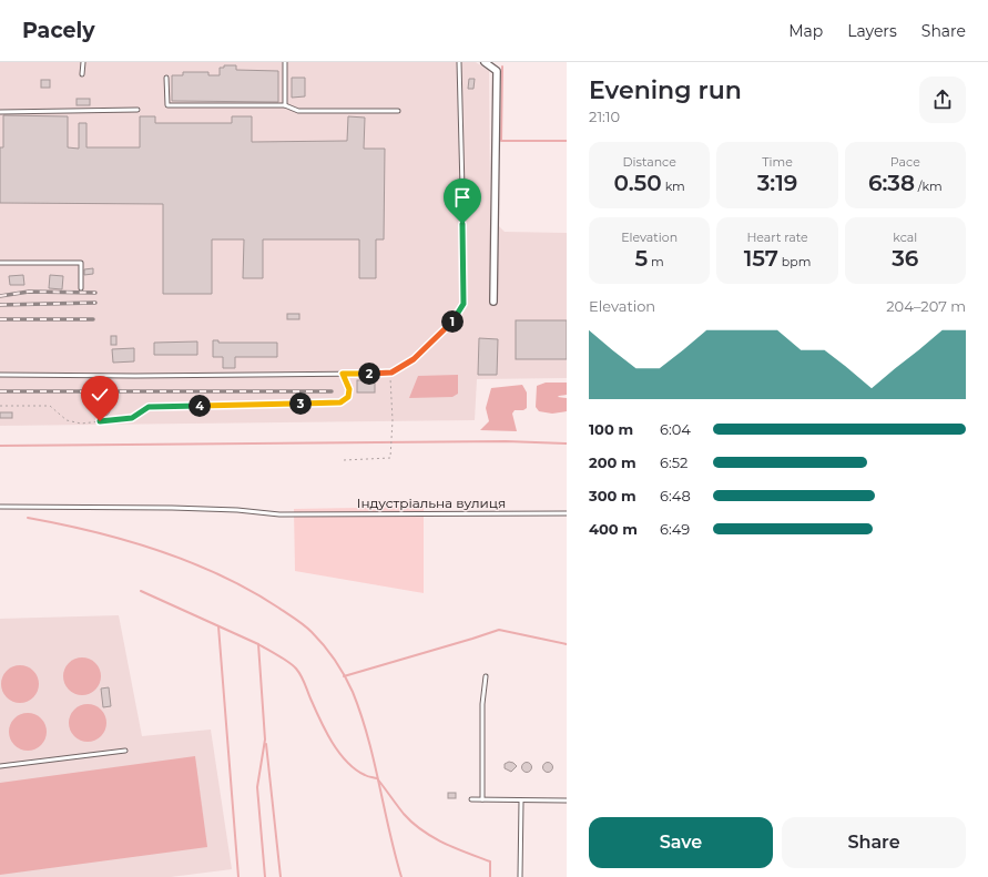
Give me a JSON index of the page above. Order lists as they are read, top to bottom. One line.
{"streets":{"lane":["Індустріальна вулиця"]},"page":{"header":"Pacely","nav":["Map","Layers","Share"],"heading":["Evening run","21:10"],"stats":[["Distance","0.50 km"],["Time","3:19"],["Pace","6:38 /km"],["Elevation","5 m"],["Heart rate","157 bpm"],["kcal","36"]],"chart":["Elevation","204–207 m"],"pins":["1","2","3","4"],"list":[{"name":"100 m","note":"6:04"},{"name":"200 m","note":"6:52"},{"name":"300 m","note":"6:48"},{"name":"400 m","note":"6:49"}],"buttons":["Save","Share"]}}
